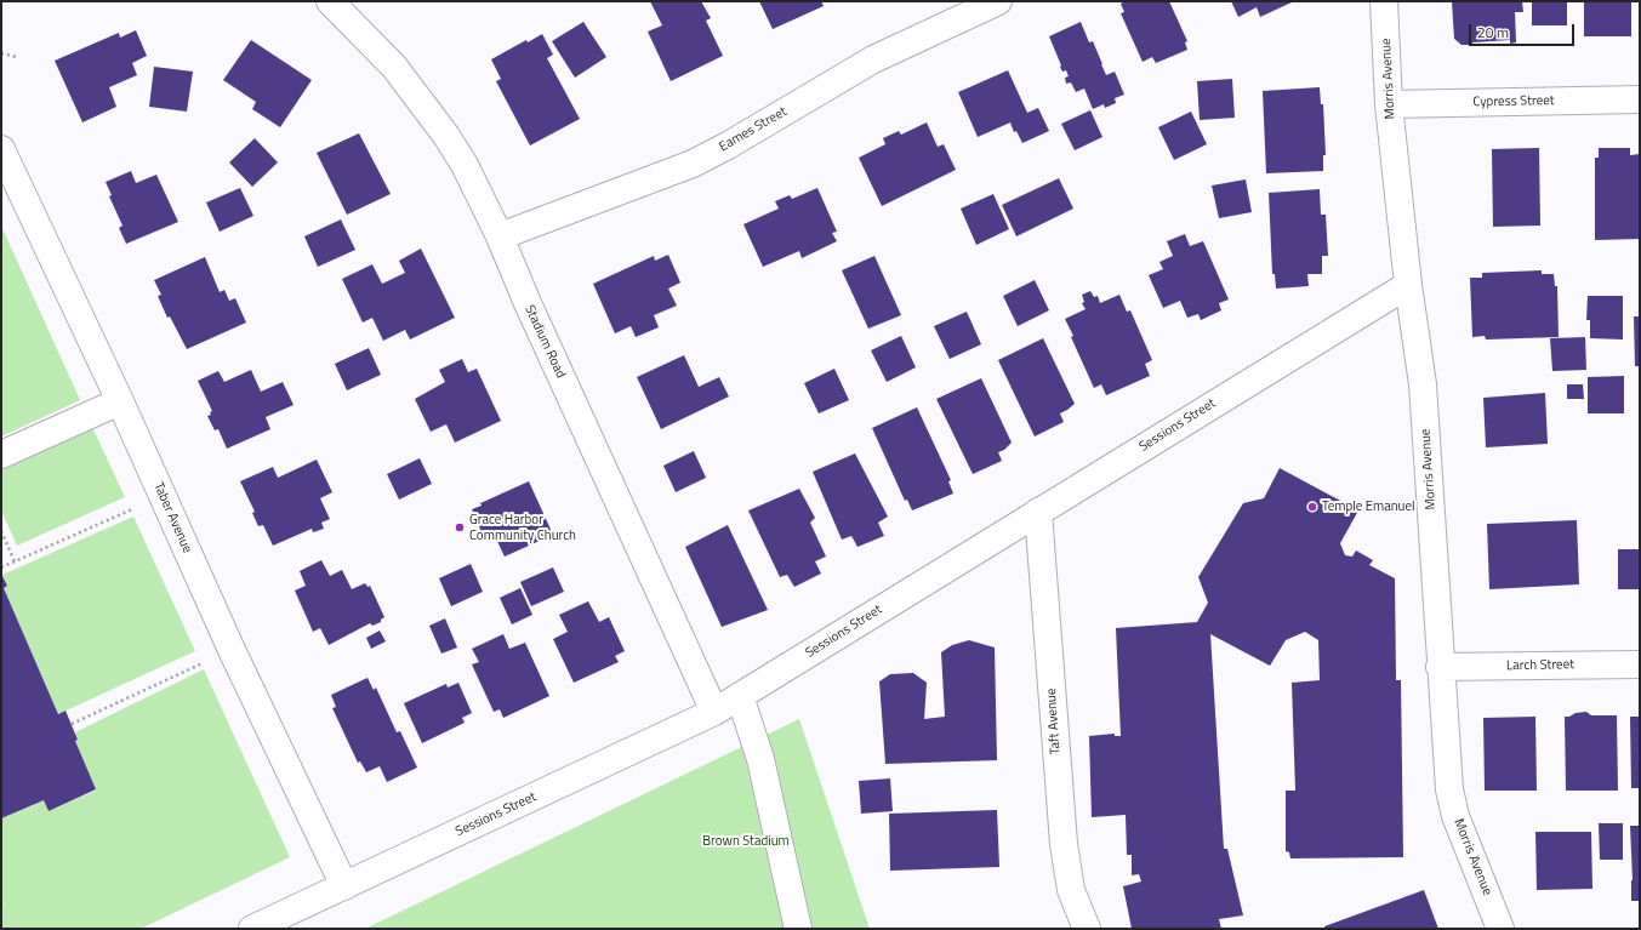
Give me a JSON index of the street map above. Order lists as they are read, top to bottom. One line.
{"streets":{"street":["Morris Avenue","Cypress Street","Eames Street","Stadium Road","Sessions Street","Taber Avenue","Larch Street","Taft Avenue"]},"crossings":[["Morris Avenue","Cypress Street"],["Morris Avenue","Sessions Street"],["Morris Avenue","Larch Street"],["Eames Street","Stadium Road"],["Stadium Road","Sessions Street"],["Sessions Street","Taber Avenue"],["Sessions Street","Taft Avenue"]],"parks":["Brown Stadium"],"places":["Temple Emanuel","Grace Harbor Community Church"],"scale_bar":"20 m"}
